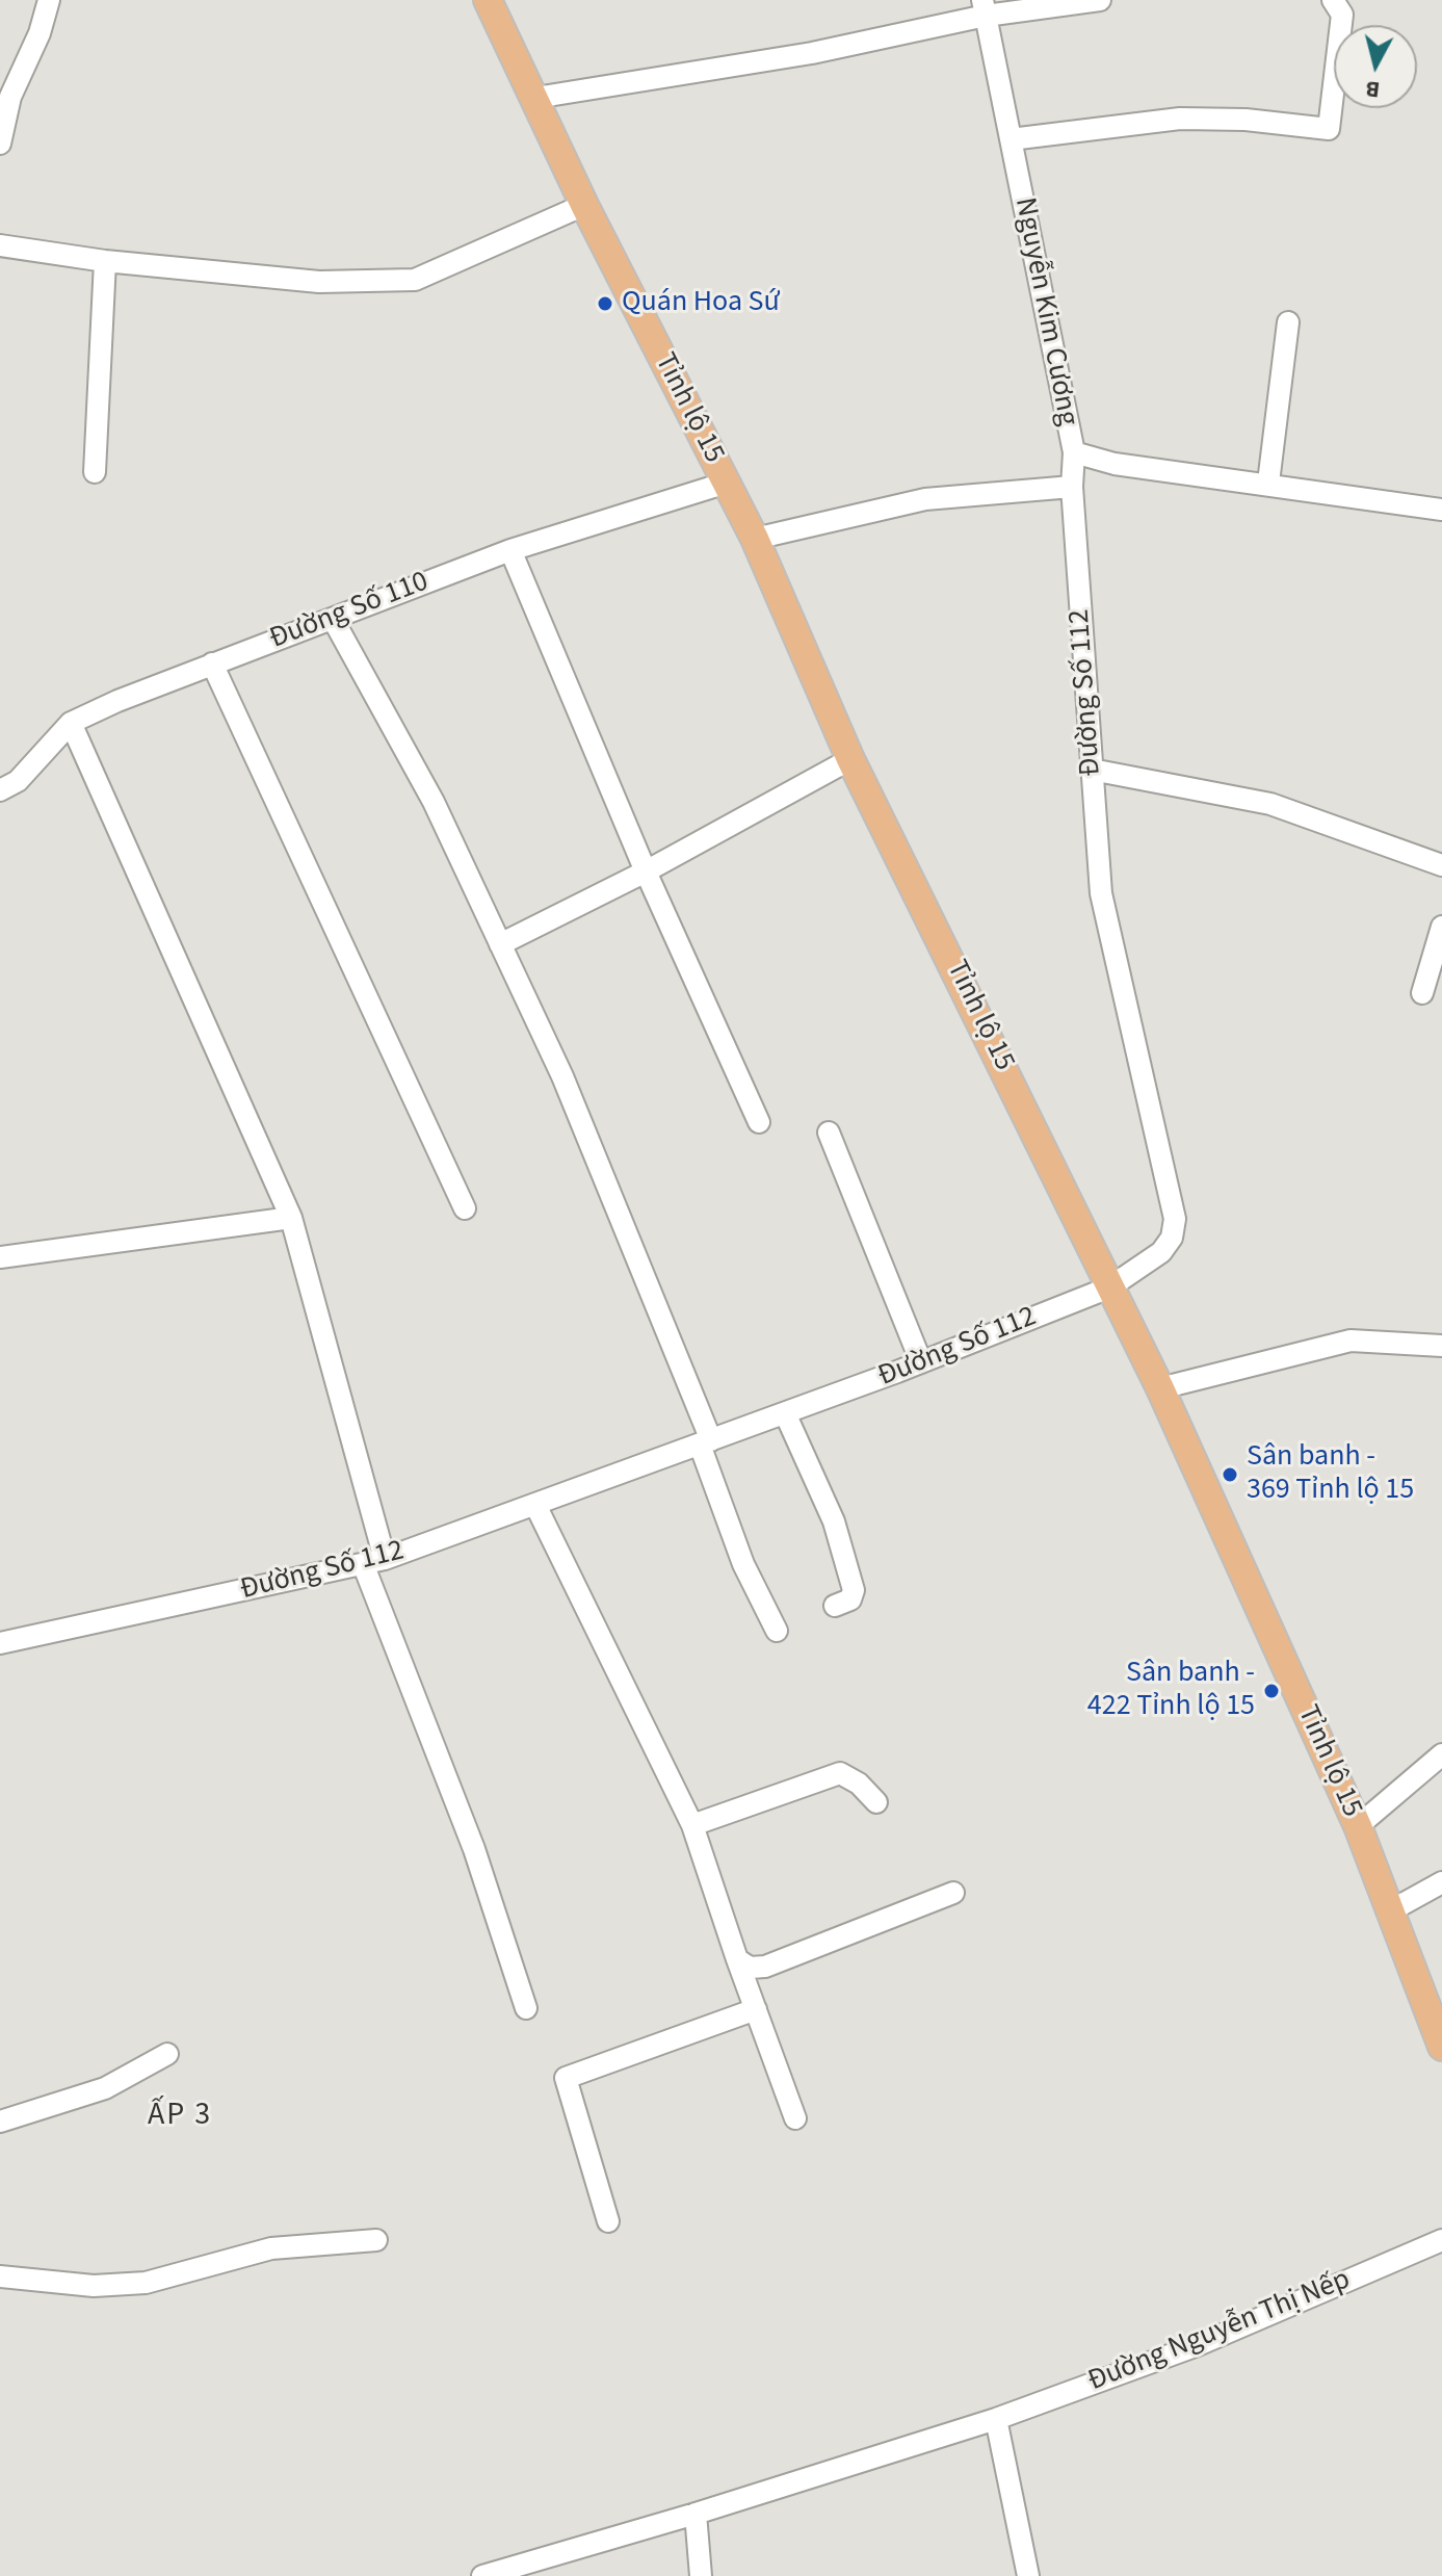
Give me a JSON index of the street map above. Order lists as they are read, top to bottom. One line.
{"streets":{"main road":["Tỉnh lộ 15"],"street":["Nguyễn Kim Cương","Đường Số 110","Đường Số 112","Đường Nguyễn Thị Nếp"]},"crossings":[["Nguyễn Kim Cương","Đường Số 112"],["Tỉnh lộ 15","Đường Số 110"],["Tỉnh lộ 15","Đường Số 112"]],"districts":["ẤP 3"],"places":["Quán Hoa Sứ","Sân banh - 369 Tỉnh lộ 15","Sân banh - 422 Tỉnh lộ 15"],"north":"bottom"}
